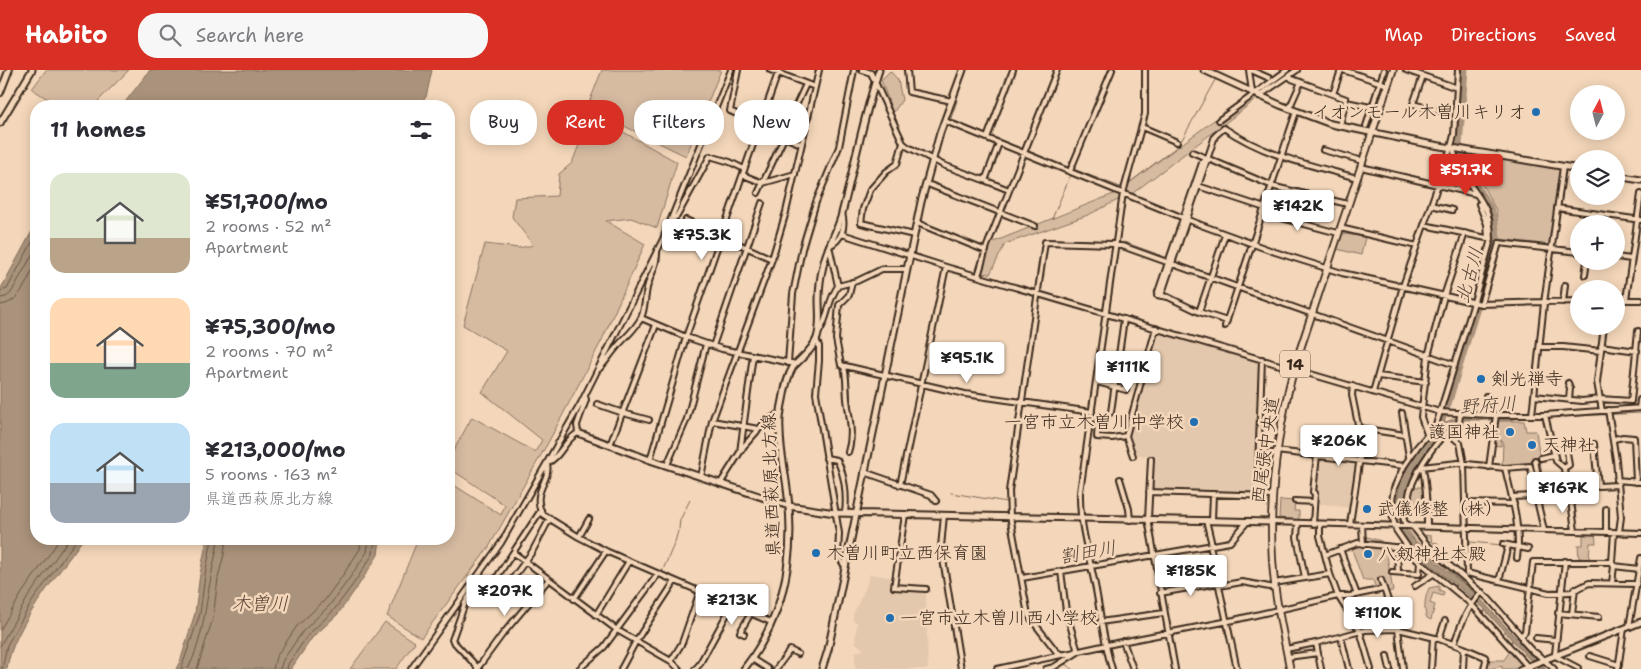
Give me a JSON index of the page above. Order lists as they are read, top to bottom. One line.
{"streets":{"main road":["14","西尾張中央道"],"street":["県道西萩原北方線"]},"water":["北古川","野府川","割田川","木曽川"],"places":["イオンモール木曽川キリオ","剣光禅寺","一宮市立木曽川中学校","護国神社","天神社","武儀修整（株）","木曽川町立西保育園","八剱神社本殿","一宮市立木曽川西小学校"],"north":"top","page":{"header":"Habito","search":"Search here","nav":["Map","Directions","Saved"],"map_buttons":["+","−"],"chip":["Buy","Rent","Filters","New"],"heading":"11 homes","price":["¥51.7K","¥142K","¥75.3K","¥95.1K","¥111K","¥206K","¥167K","¥185K","¥207K","¥213K","¥110K"],"list":[{"name":"¥51,700/mo","note":"2 rooms · 52 m² · Apartment"},{"name":"¥75,300/mo","note":"2 rooms · 70 m² · Apartment"},{"name":"¥213,000/mo","note":"5 rooms · 163 m² · 県道西萩原北方線"}]}}
